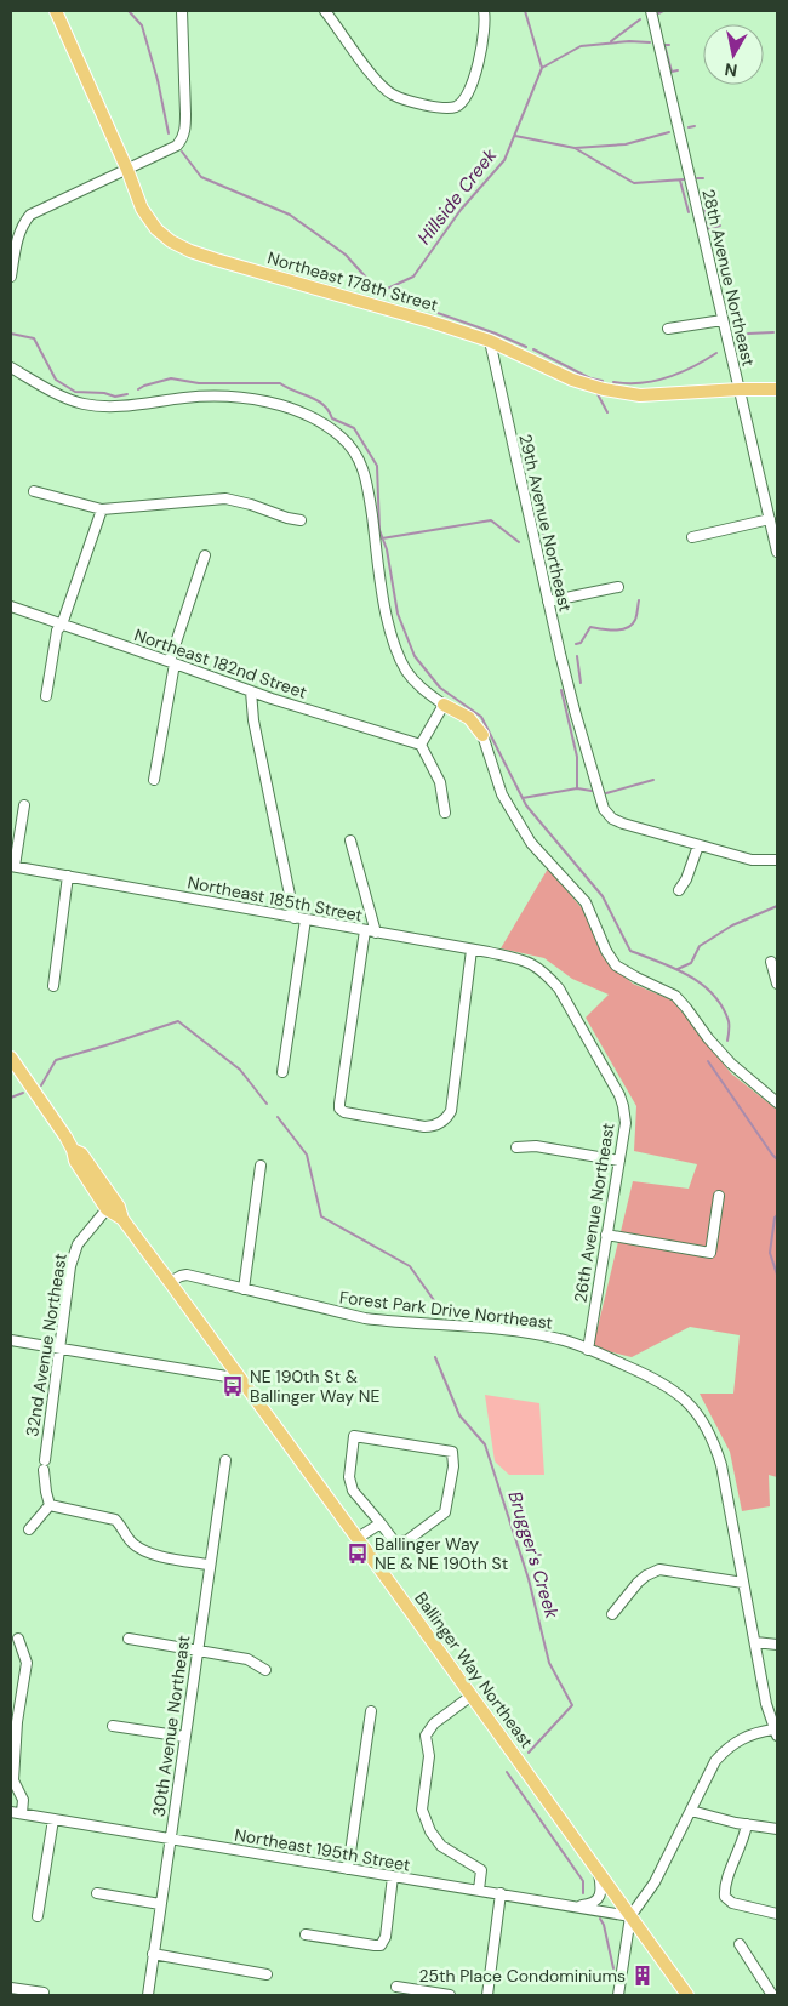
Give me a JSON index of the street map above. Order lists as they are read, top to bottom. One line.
{"streets":{"main road":["Northeast 178th Street","Ballinger Way Northeast"],"street":["28th Avenue Northeast","29th Avenue Northeast","Northeast 182nd Street","Northeast 185th Street","26th Avenue Northeast","Forest Park Drive Northeast","32nd Avenue Northeast","30th Avenue Northeast","Northeast 195th Street"]},"crossings":[["28th Avenue Northeast","Northeast 178th Street"],["Northeast 178th Street","29th Avenue Northeast"],["Northeast 185th Street","26th Avenue Northeast"],["26th Avenue Northeast","Forest Park Drive Northeast"],["Forest Park Drive Northeast","Ballinger Way Northeast"],["Ballinger Way Northeast","Northeast 195th Street"],["30th Avenue Northeast","Northeast 195th Street"]],"water":["Hillside Creek","Brugger's Creek"],"places":{"bus stop":["NE 190th St & Ballinger Way NE","Ballinger Way NE & NE 190th St"],"building":["25th Place Condominiums"]},"north":"bottom"}
